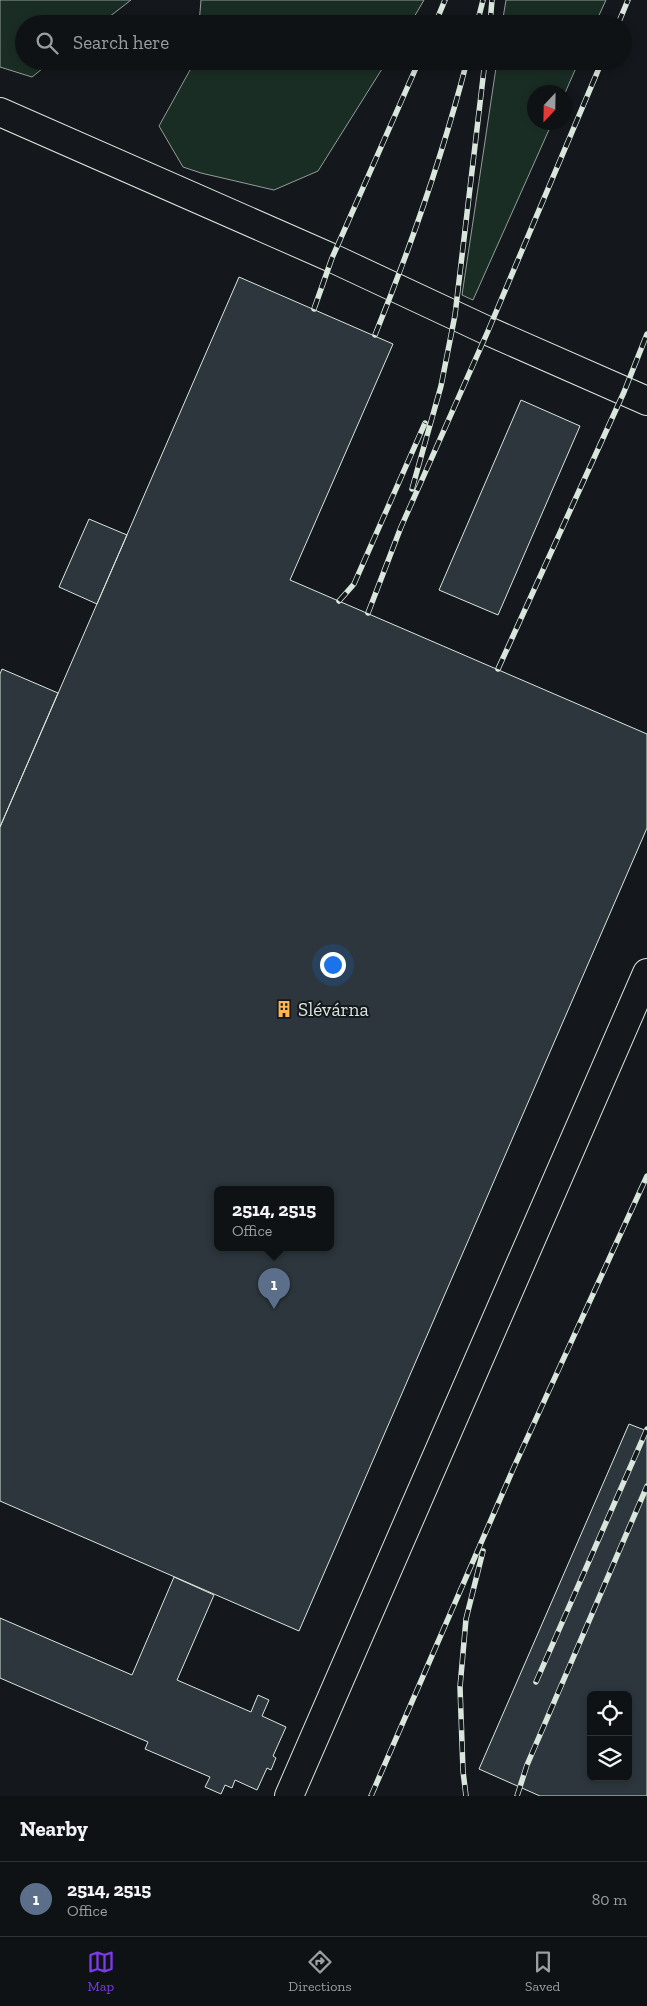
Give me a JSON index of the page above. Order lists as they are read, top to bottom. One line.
{"places":{"building":["Slévárna"]},"north":"bottom","page":{"search":"Search here","popup":["2514, 2515","Office"],"pins":"1","heading":"Nearby","list":[{"mark":"1","name":"2514, 2515","note":"Office","value":"80 m"}],"nav":["Map","Directions","Saved"]}}
